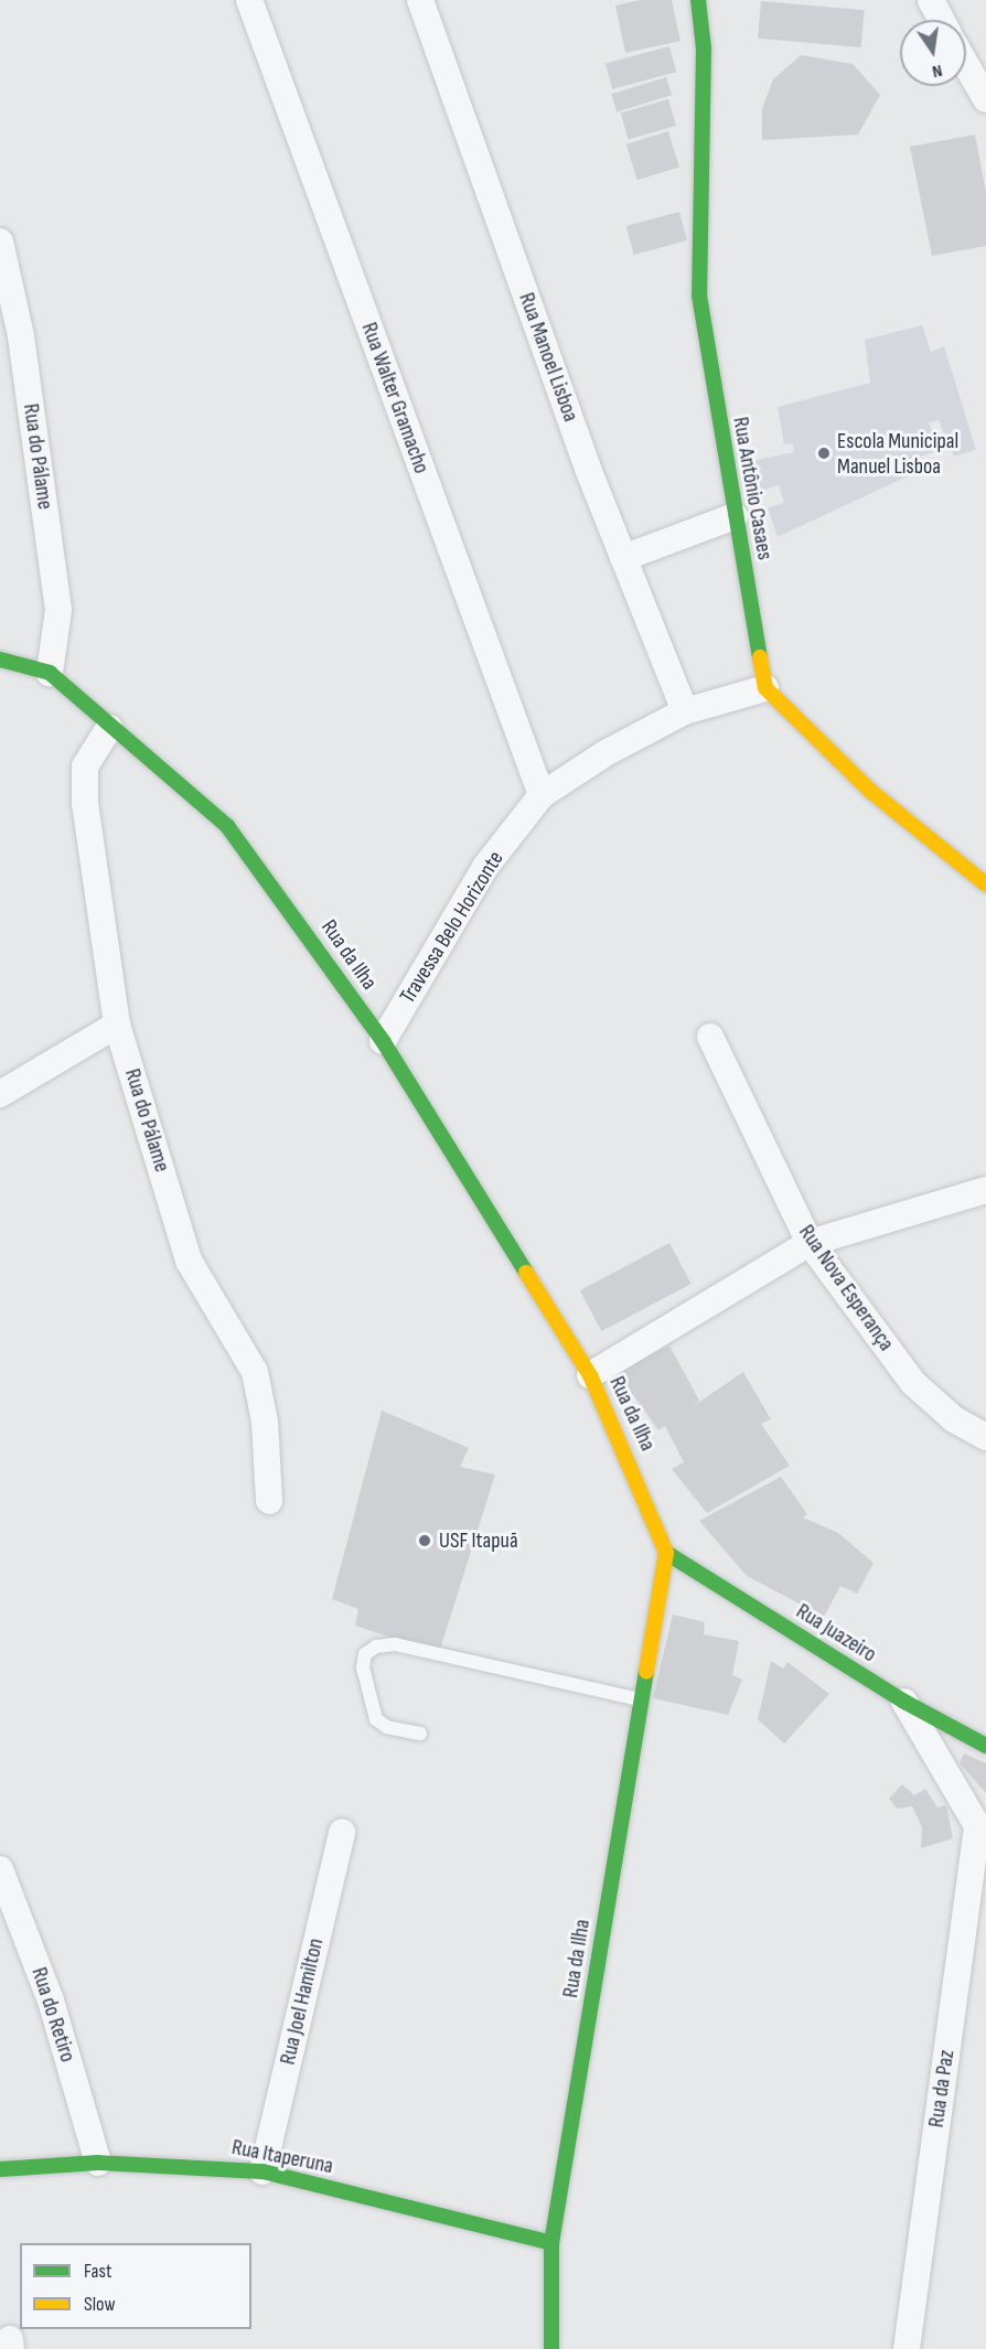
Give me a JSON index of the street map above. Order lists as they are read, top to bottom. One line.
{"streets":{"main road":["Rua Antônio Casaes","Rua da Ilha","Rua Juazeiro","Rua Itaperuna"],"street":["Rua Manoel Lisboa","Rua Walter Gramacho","Rua do Pálame","Travessa Belo Horizonte","Rua Nova Esperança","Rua Joel Hamilton","Rua do Retiro","Rua da Paz"]},"crossings":[["Rua Manoel Lisboa","Travessa Belo Horizonte"],["Rua Walter Gramacho","Travessa Belo Horizonte"],["Rua do Pálame","Rua da Ilha"],["Rua Antônio Casaes","Travessa Belo Horizonte"],["Travessa Belo Horizonte","Rua da Ilha"],["Rua da Ilha","Rua Juazeiro"],["Rua da Ilha","Rua Itaperuna"],["Rua Joel Hamilton","Rua Itaperuna"],["Rua do Retiro","Rua Itaperuna"]],"places":["Escola Municipal Manuel Lisboa","USF Itapuã"],"legend":["Fast","Slow"],"north":"bottom"}
